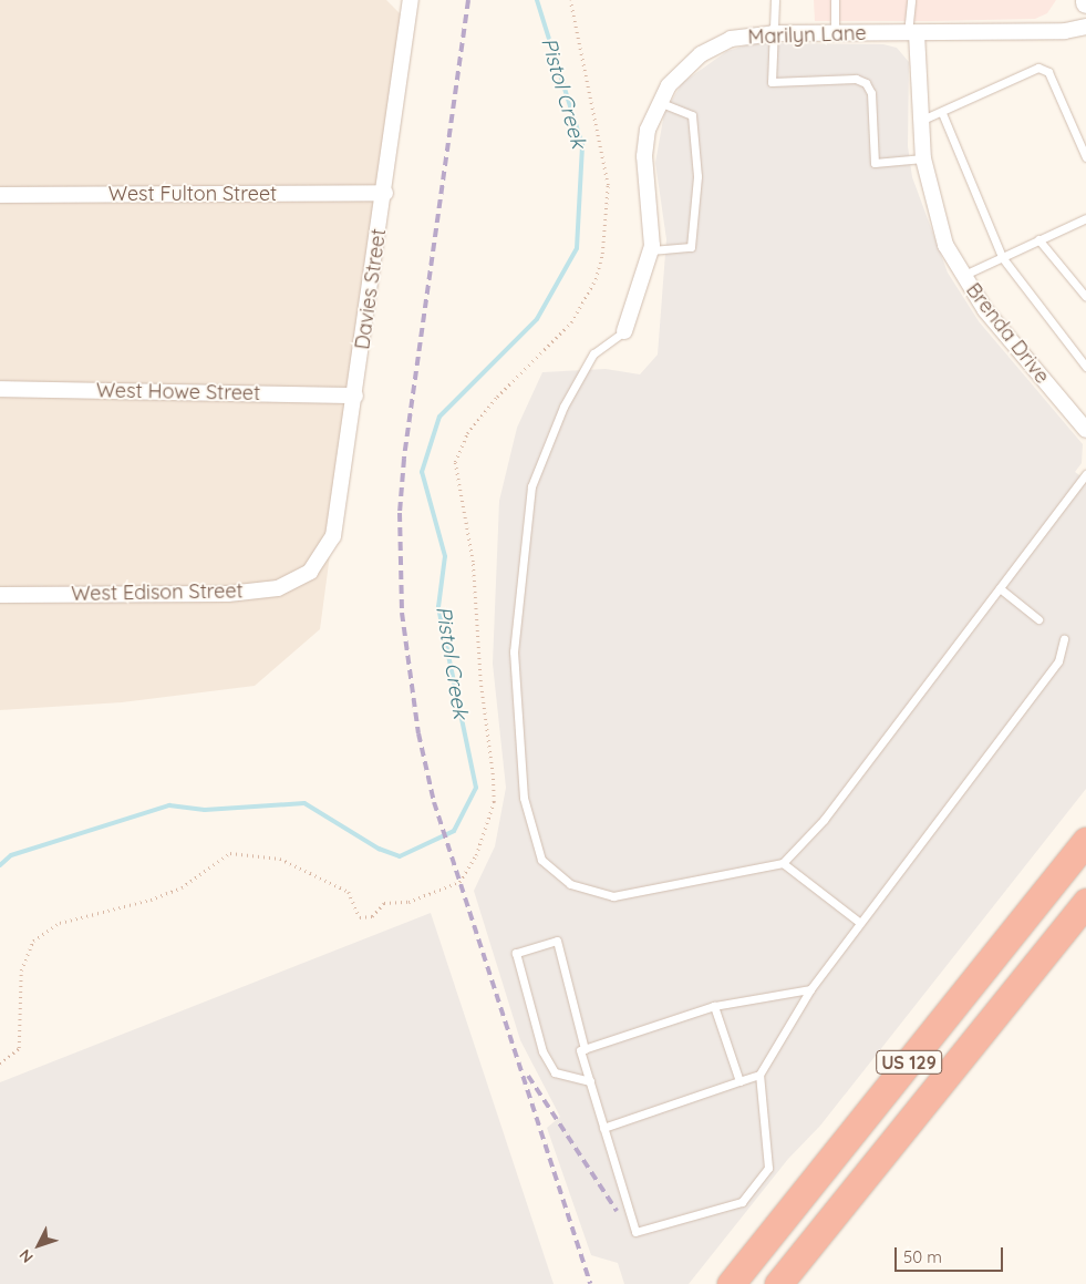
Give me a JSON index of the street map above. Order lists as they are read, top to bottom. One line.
{"streets":{"highway":["US 129"],"street":["Marilyn Lane","West Fulton Street","Davies Street","Brenda Drive","West Howe Street","West Edison Street"]},"crossings":[["Marilyn Lane","Brenda Drive"],["West Fulton Street","Davies Street"],["Davies Street","West Howe Street"],["Davies Street","West Edison Street"]],"water":["Pistol Creek"],"scale_bar":"50 m","north":"bottom left"}
